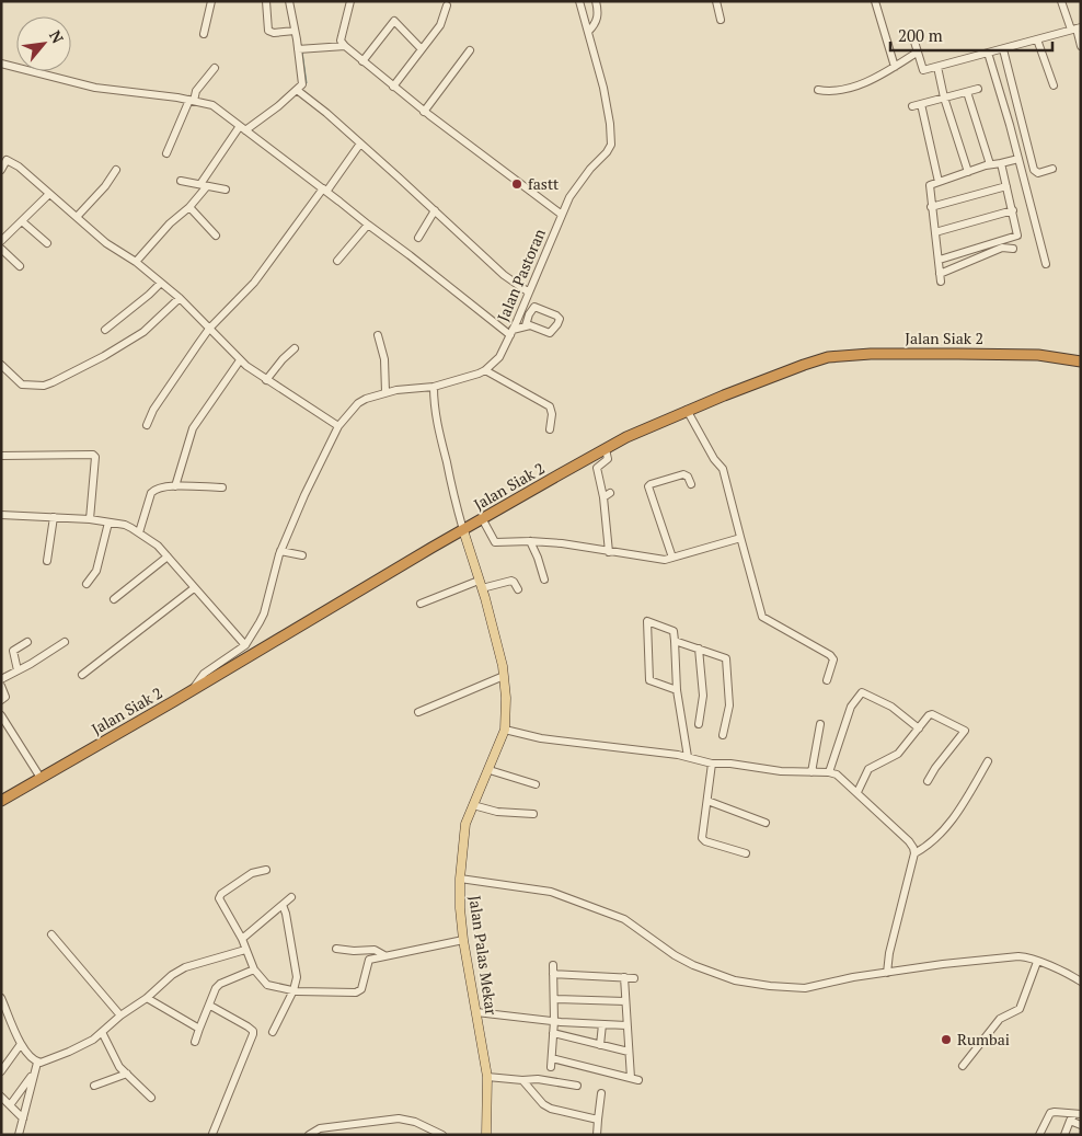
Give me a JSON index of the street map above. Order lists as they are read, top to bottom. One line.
{"streets":{"highway":["Jalan Siak 2"],"main road":["Jalan Palas Mekar"],"street":["Jalan Pastoran"]},"crossings":[["Jalan Siak 2","Jalan Palas Mekar"]],"places":["fastt","Rumbai"],"scale_bar":"200 m","north":"top right"}
